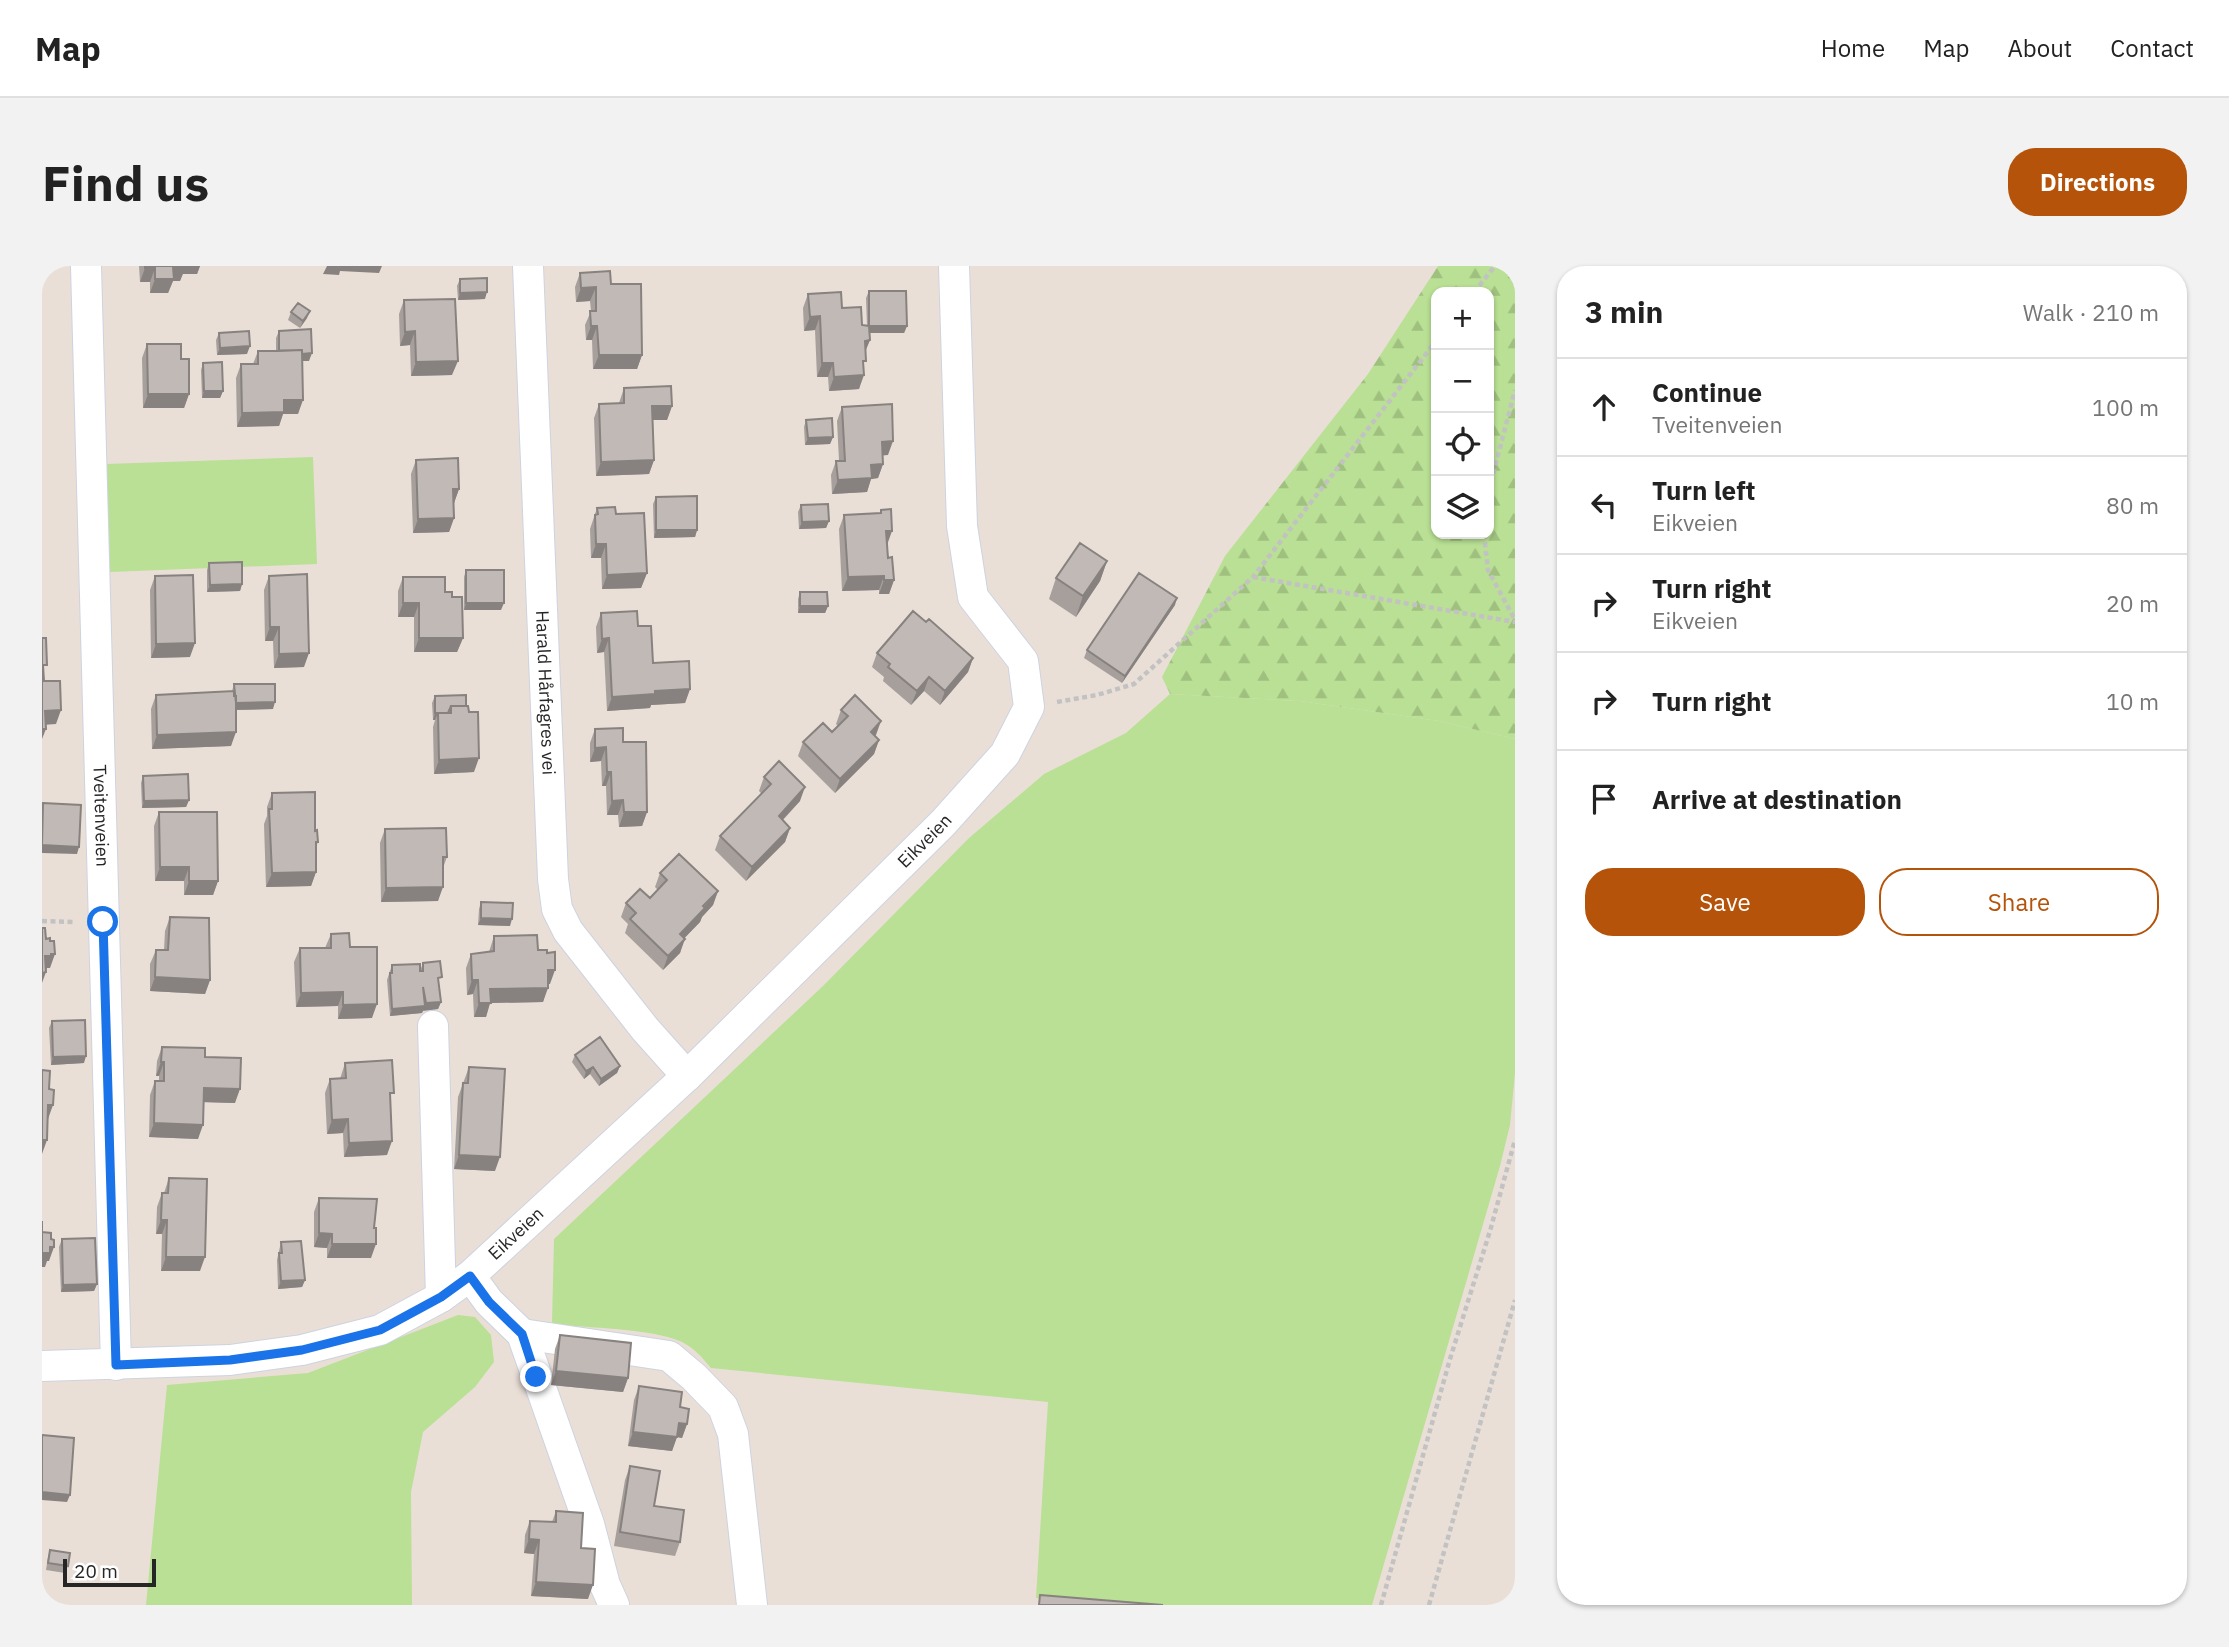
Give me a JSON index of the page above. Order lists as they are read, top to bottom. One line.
{"streets":{"street":["Harald Hårfagres vei","Tveitenveien","Eikveien"]},"crossings":[["Harald Hårfagres vei","Eikveien"],["Tveitenveien","Eikveien"]],"scale_bar":"20 m","page":{"header":"Map","nav":["Home","Map","About","Contact"],"buttons":["Directions",["Save","Share"]],"title":"Find us","heading":["3 min","Walk · 210 m"],"map_buttons":["+","−"],"list":[["Continue","Tveitenveien","100 m"],["Turn left","Eikveien","80 m"],["Turn right","Eikveien","20 m"],["Turn right","10 m"],"Arrive at destination"],"scale":"20 m"}}
